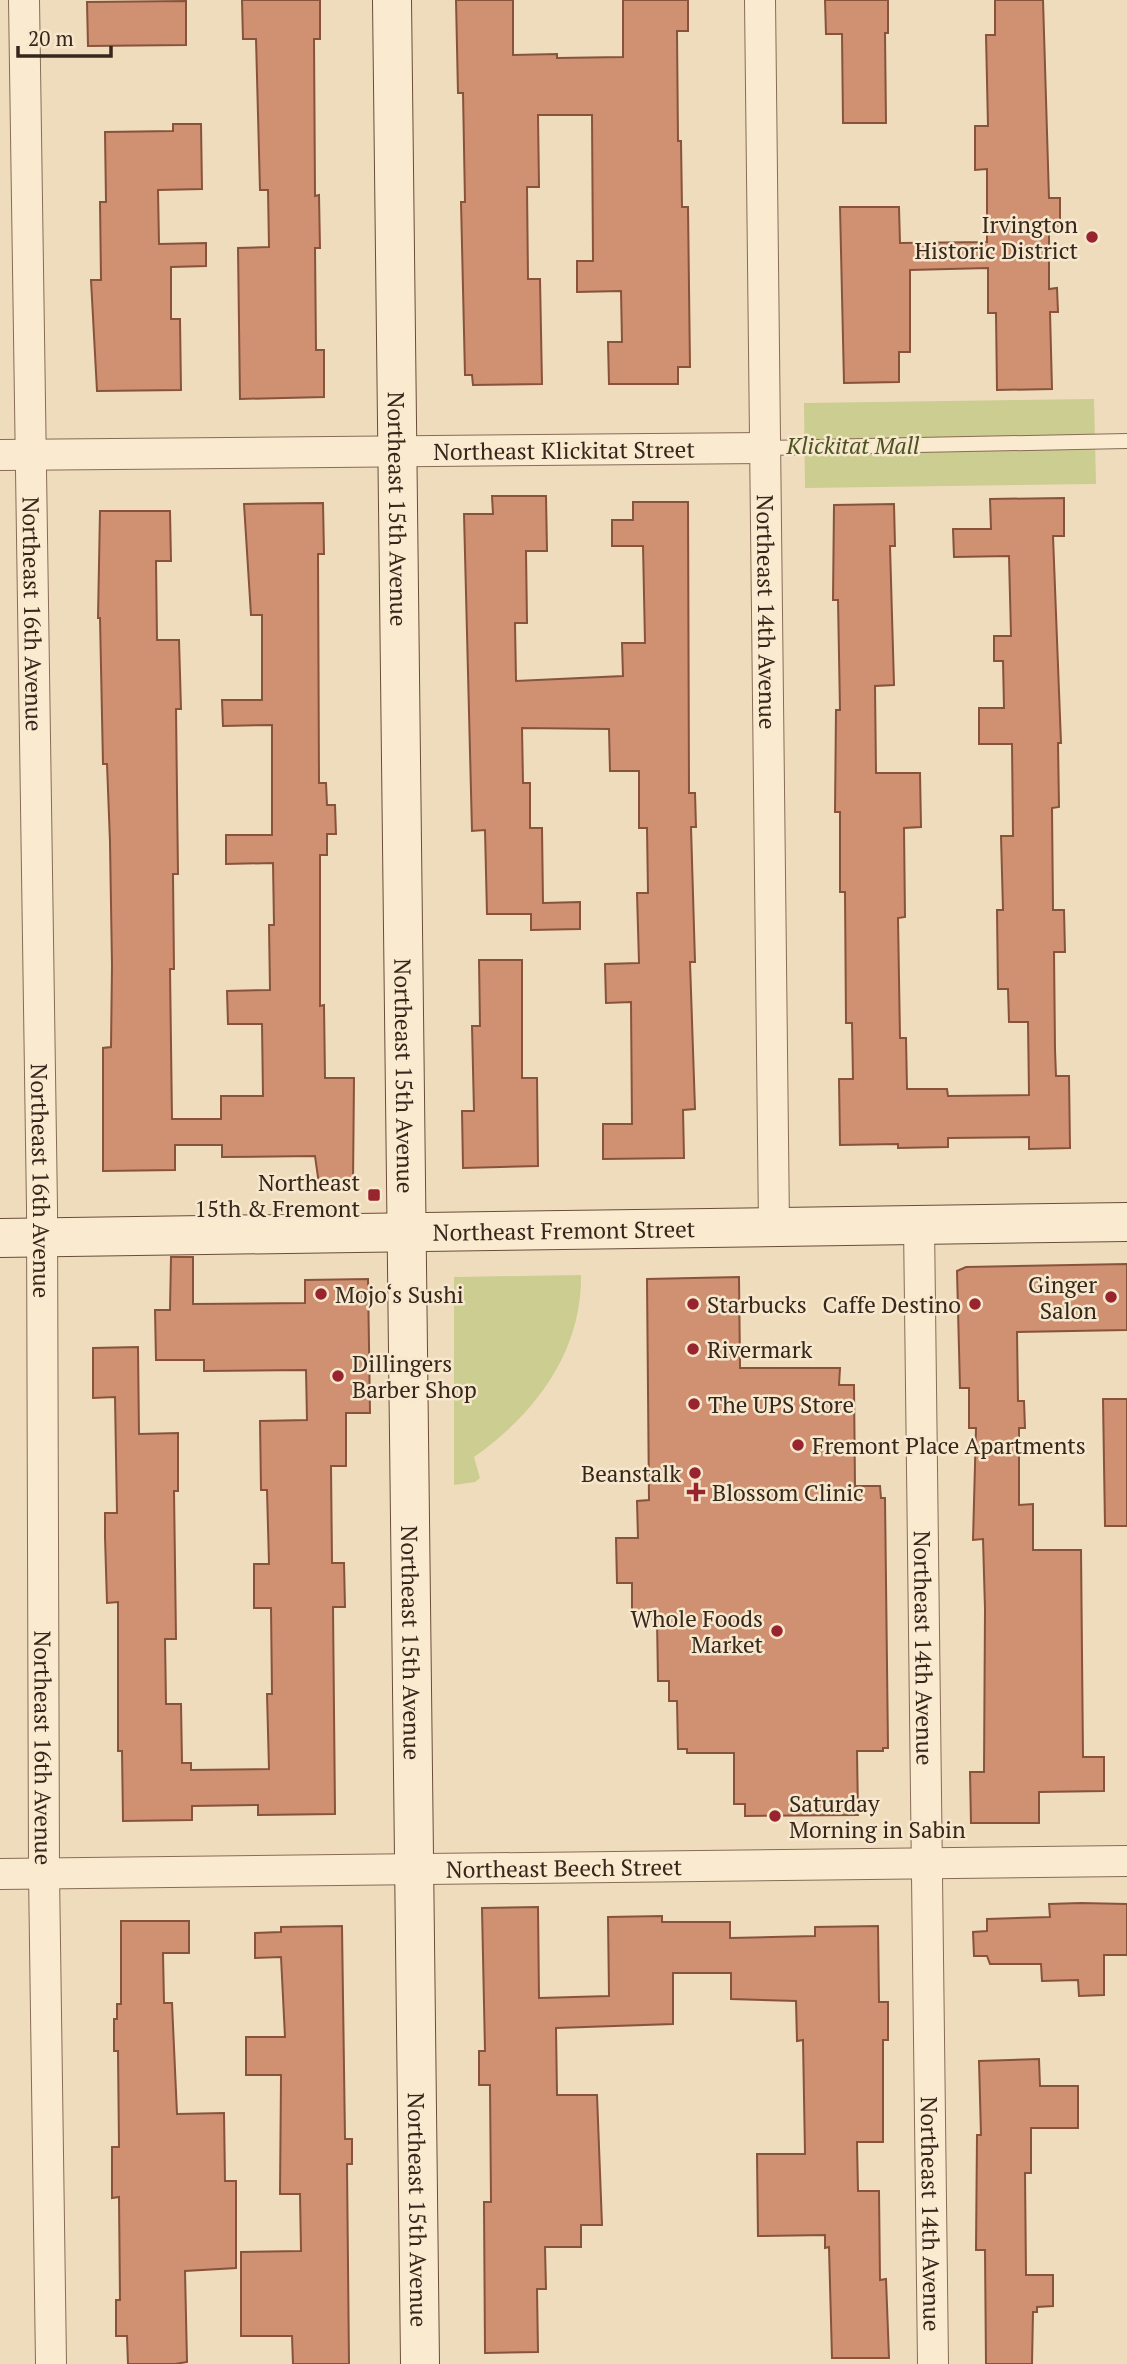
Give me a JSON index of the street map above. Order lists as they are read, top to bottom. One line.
{"streets":{"street":["Northeast Klickitat Street","Northeast 15th Avenue","Northeast 14th Avenue","Northeast 16th Avenue","Northeast Fremont Street","Northeast Beech Street"]},"crossings":[["Northeast Klickitat Street","Northeast 15th Avenue"],["Northeast Klickitat Street","Northeast 14th Avenue"],["Northeast Klickitat Street","Northeast 16th Avenue"],["Northeast 15th Avenue","Northeast Fremont Street"],["Northeast 15th Avenue","Northeast Beech Street"],["Northeast 14th Avenue","Northeast Fremont Street"],["Northeast 14th Avenue","Northeast Beech Street"],["Northeast 16th Avenue","Northeast Fremont Street"],["Northeast 16th Avenue","Northeast Beech Street"]],"parks":["Klickitat Mall"],"places":{"other":["Irvington Historic District","Mojo‘s Sushi","Ginger Salon","Starbucks","Caffe Destino","Rivermark","Dillingers Barber Shop","The UPS Store","Fremont Place Apartments","Beanstalk","Whole Foods Market","Saturday Morning in Sabin"],"transit":["Northeast 15th & Fremont"],"health":["Blossom Clinic"]},"scale_bar":"20 m"}
